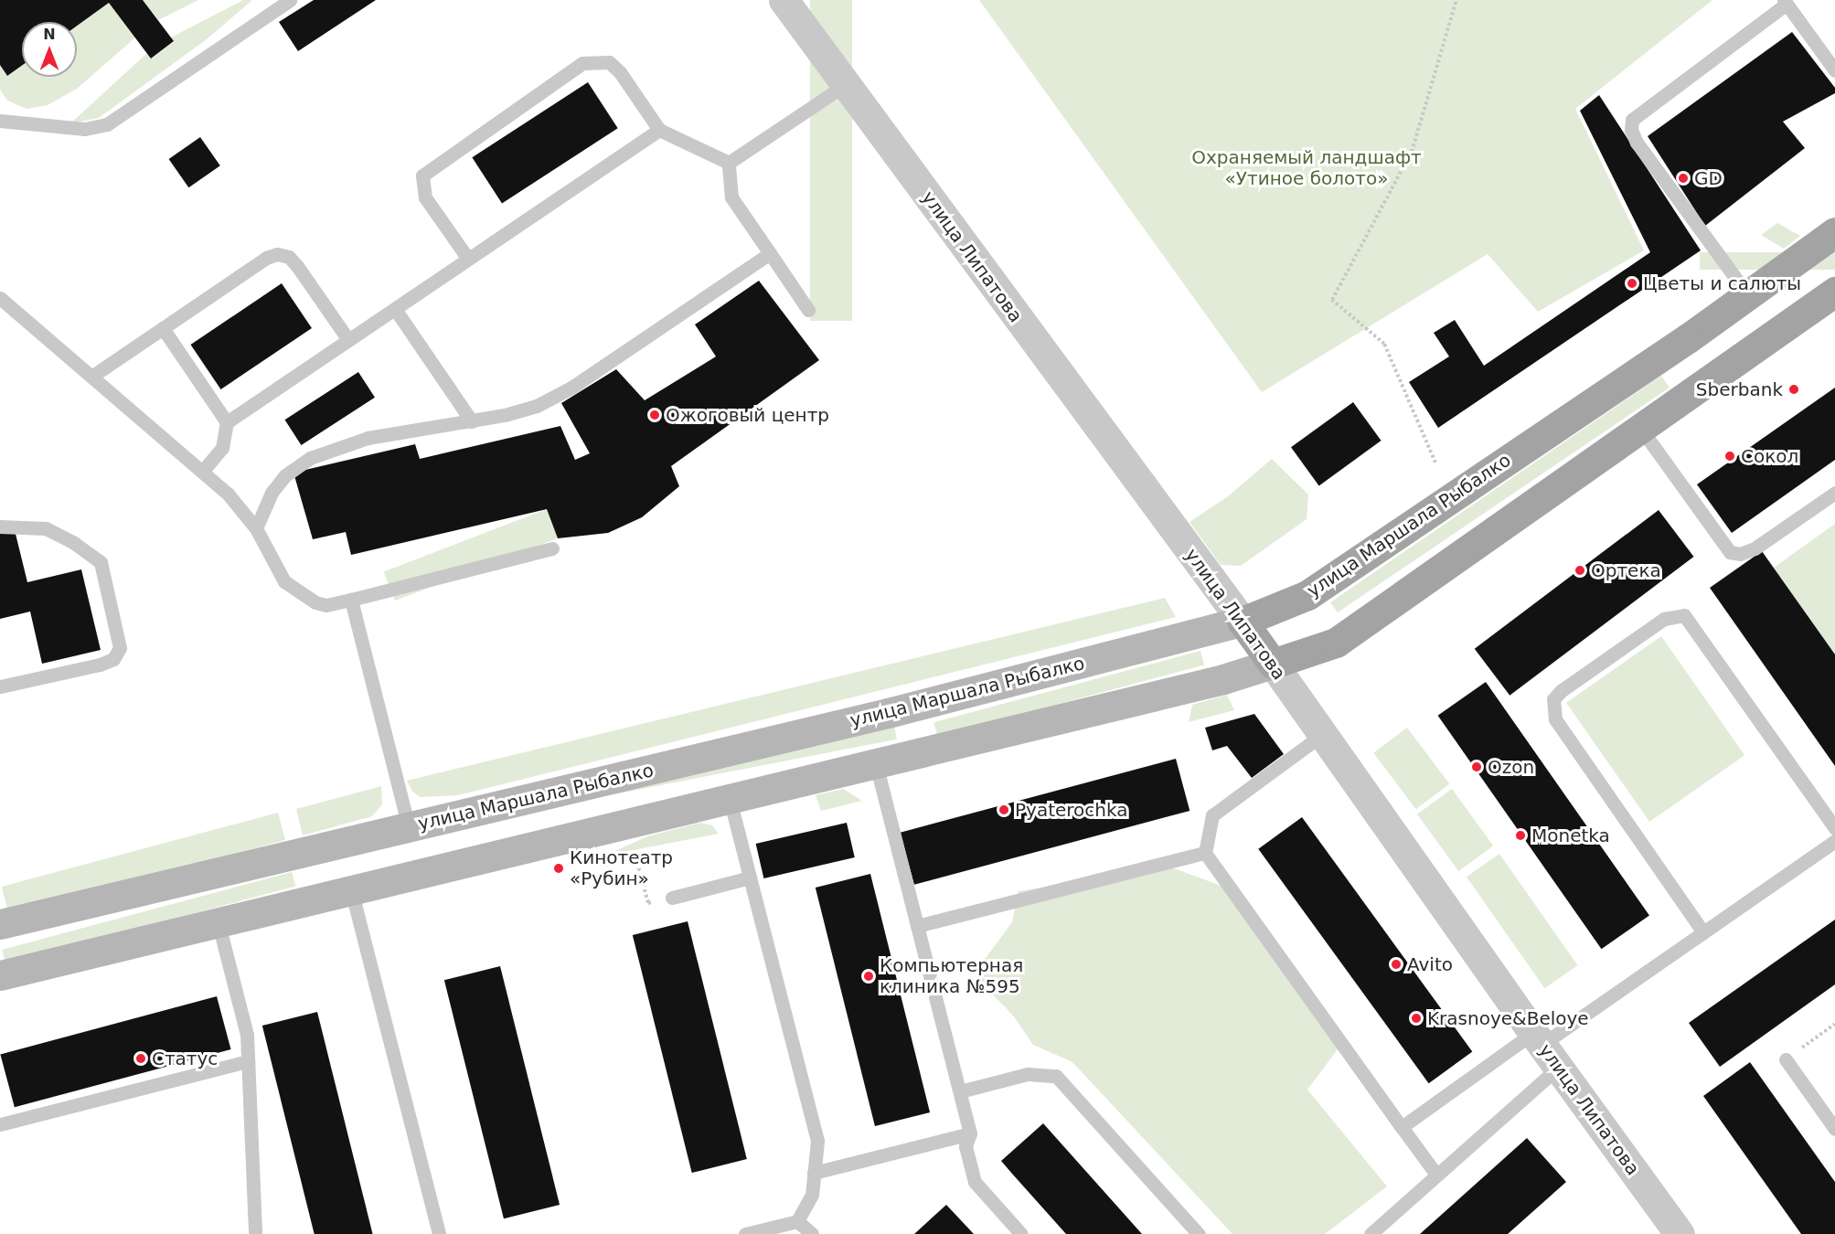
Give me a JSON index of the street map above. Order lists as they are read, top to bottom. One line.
{"streets":{"main road":["улица Липатова","улица Маршала Рыбалко"]},"crossings":[["улица Липатова","улица Маршала Рыбалко"]],"parks":["Охраняемый ландшафт «Утиное болото»"],"places":["GD","Цветы и салюты","Sberbank","Ожоговый центр","Сокол","Ортека","Ozon","Pyaterochka","Monetka","Кинотеатр «Рубин»","Avito","Компьютерная клиника №595","Krasnoye&Beloye","Статус"],"north":"top"}
